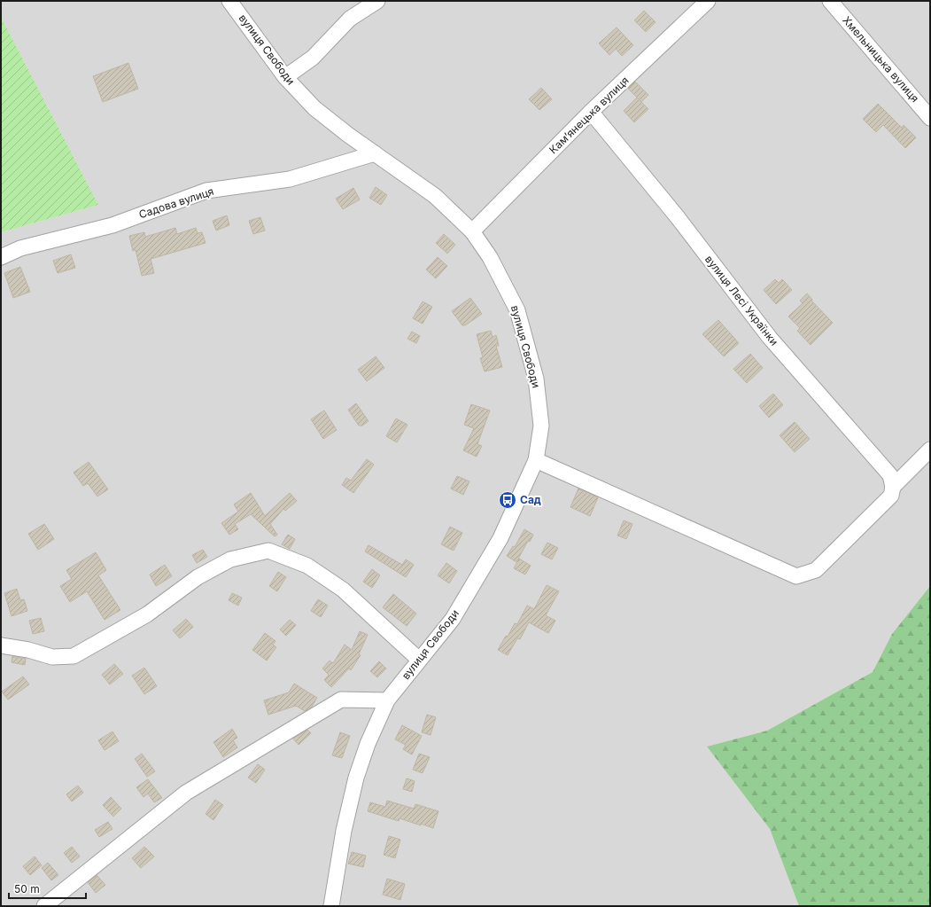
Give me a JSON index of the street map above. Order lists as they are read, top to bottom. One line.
{"streets":{"street":["вулиця Свободи","Хмельницька вулиця","Камʼянецька вулиця","Садова вулиця","вулиця Лесі Українки"]},"crossings":[["вулиця Свободи","Камʼянецька вулиця"],["вулиця Свободи","Садова вулиця"],["Камʼянецька вулиця","вулиця Лесі Українки"]],"places":{"bus stop":["Сад"]},"scale_bar":"50 m"}
